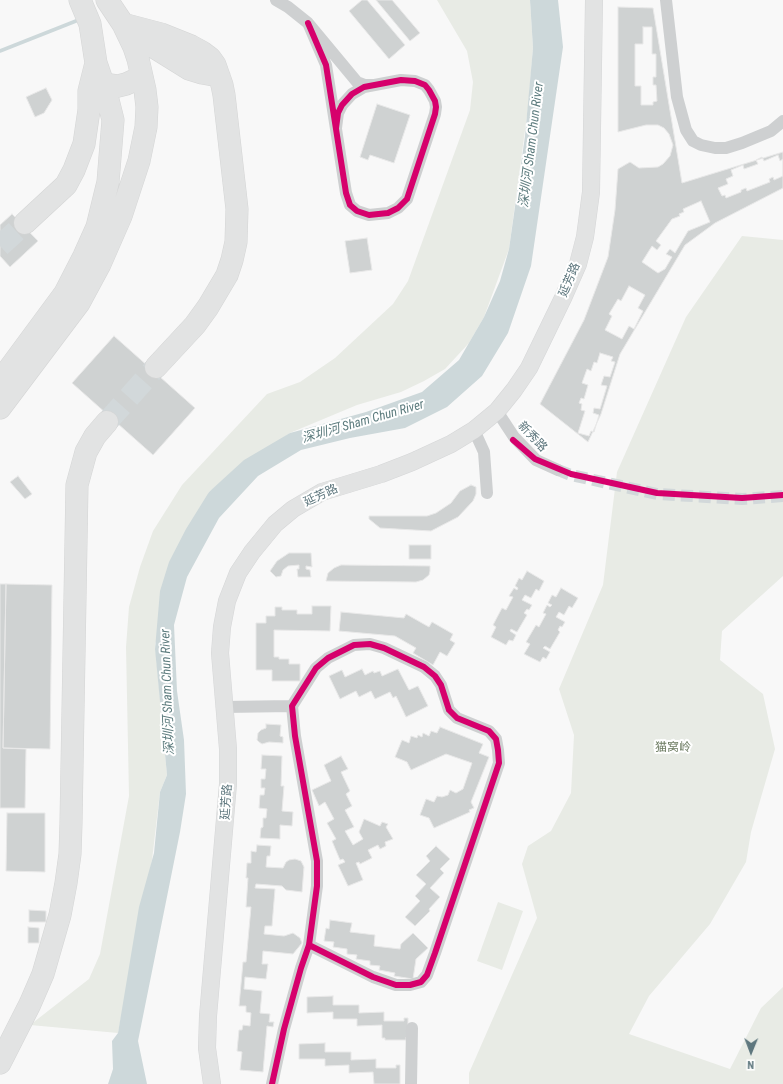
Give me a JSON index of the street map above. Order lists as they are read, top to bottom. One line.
{"streets":{"main road":["延芳路"],"street":["新秀路"]},"crossings":[["延芳路","新秀路"]],"water":["深圳河 Sham Chun River"],"parks":["猫窝岭"],"north":"bottom"}
